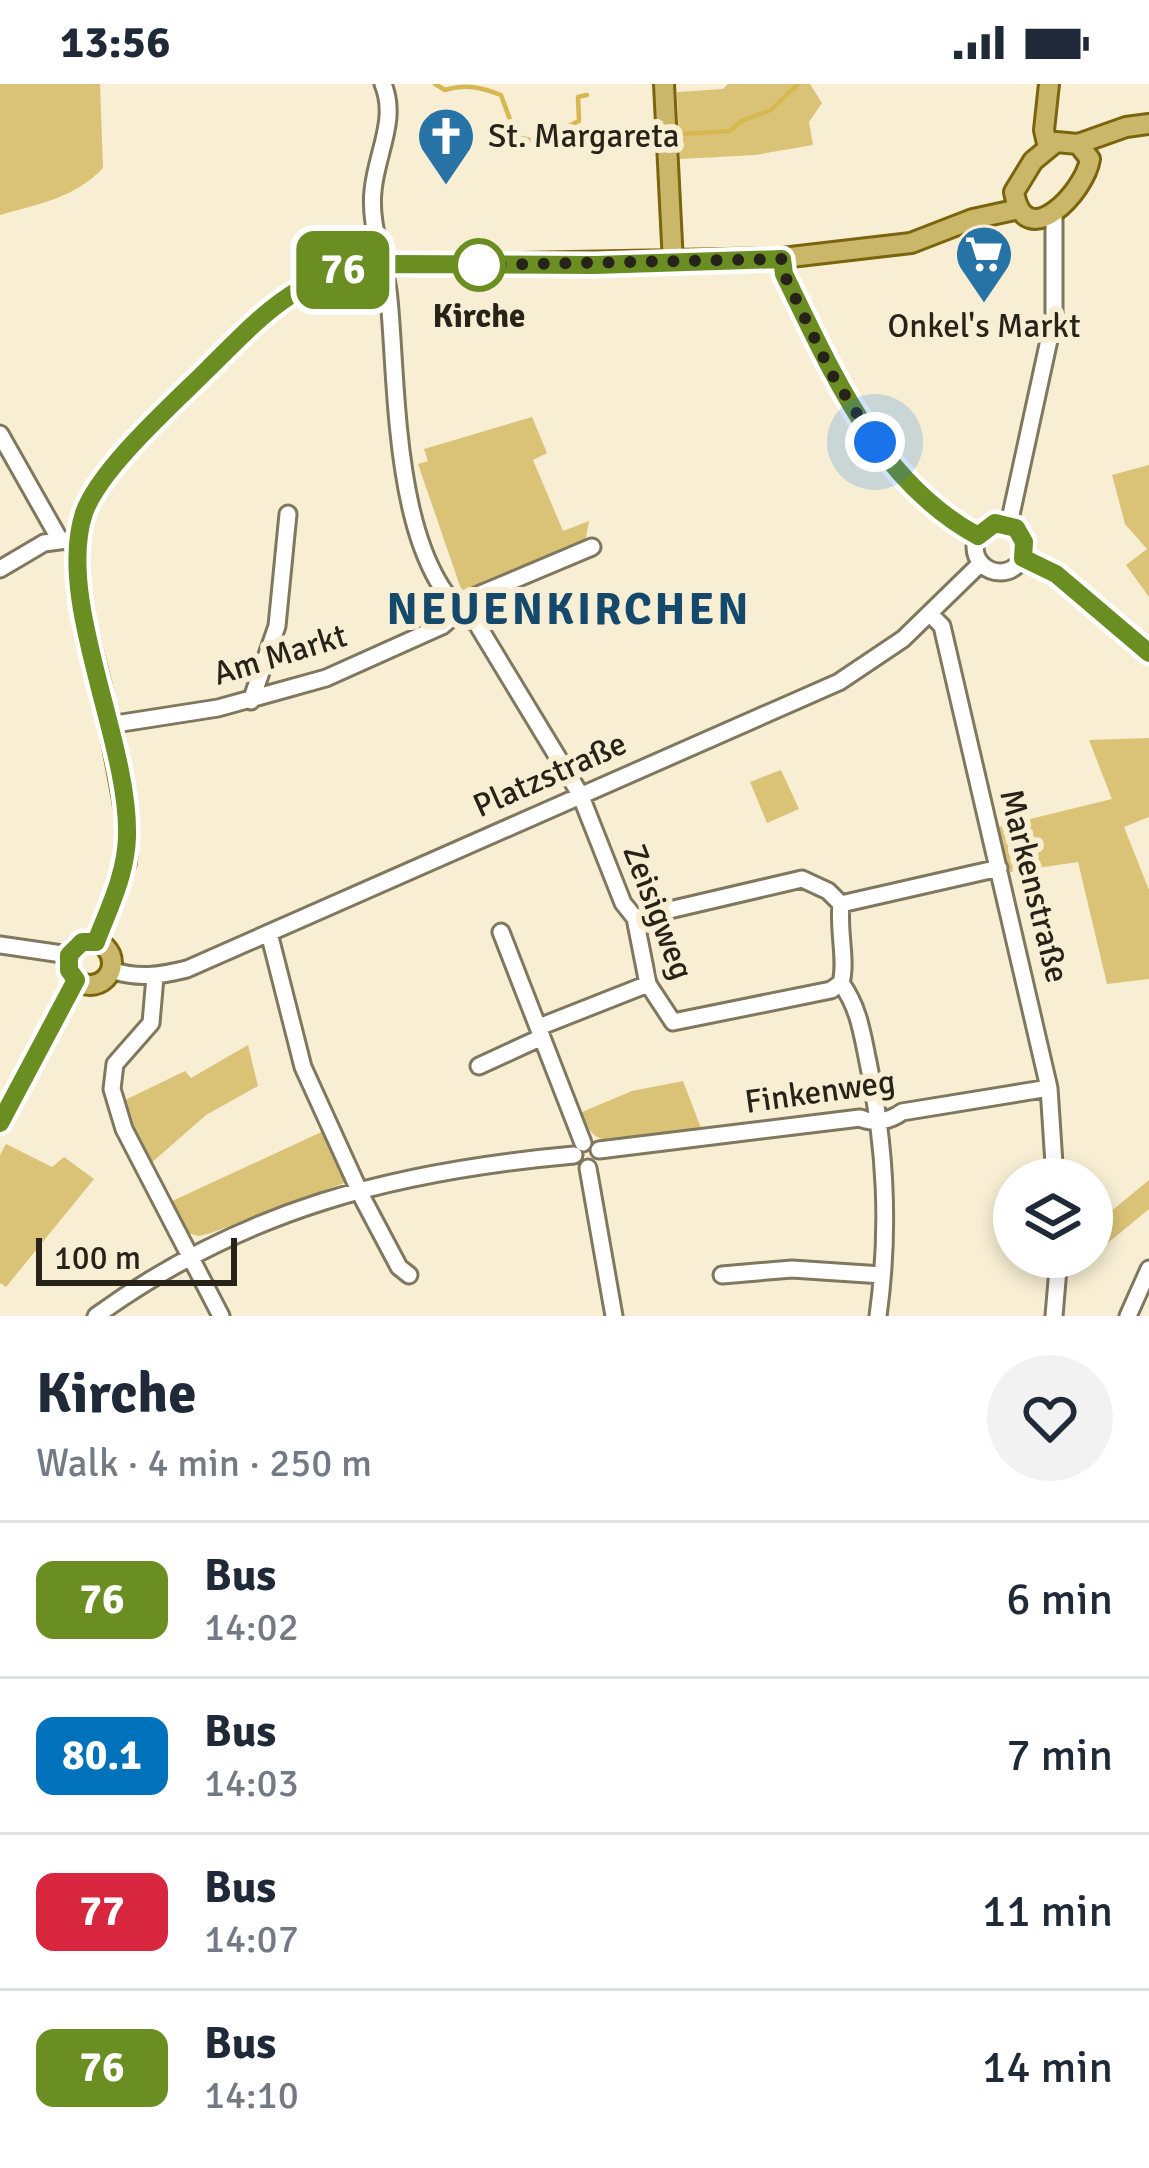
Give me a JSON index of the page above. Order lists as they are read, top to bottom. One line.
{"streets":{"street":["Am Markt","Platzstraße","Markenstraße","Zeisigweg","Finkenweg"]},"crossings":[["Platzstraße","Markenstraße"],["Platzstraße","Zeisigweg"],["Markenstraße","Finkenweg"]],"districts":["NEUENKIRCHEN"],"places":{"church":["St. Margareta"],"other":["Kirche"],"supermarket":["Onkel's Markt"]},"lines":["bus line 76"],"scale_bar":"100 m","page":{"status":"13:56","on_map":"76","scale":"100 m","heading":["Kirche","Walk · 4 min · 250 m"],"list":[{"mark":"76","name":"Bus","note":"14:02","value":"6 min"},{"mark":"80.1","name":"Bus","note":"14:03","value":"7 min"},{"mark":"77","name":"Bus","note":"14:07","value":"11 min"},{"mark":"76","name":"Bus","note":"14:10","value":"14 min"}]}}
